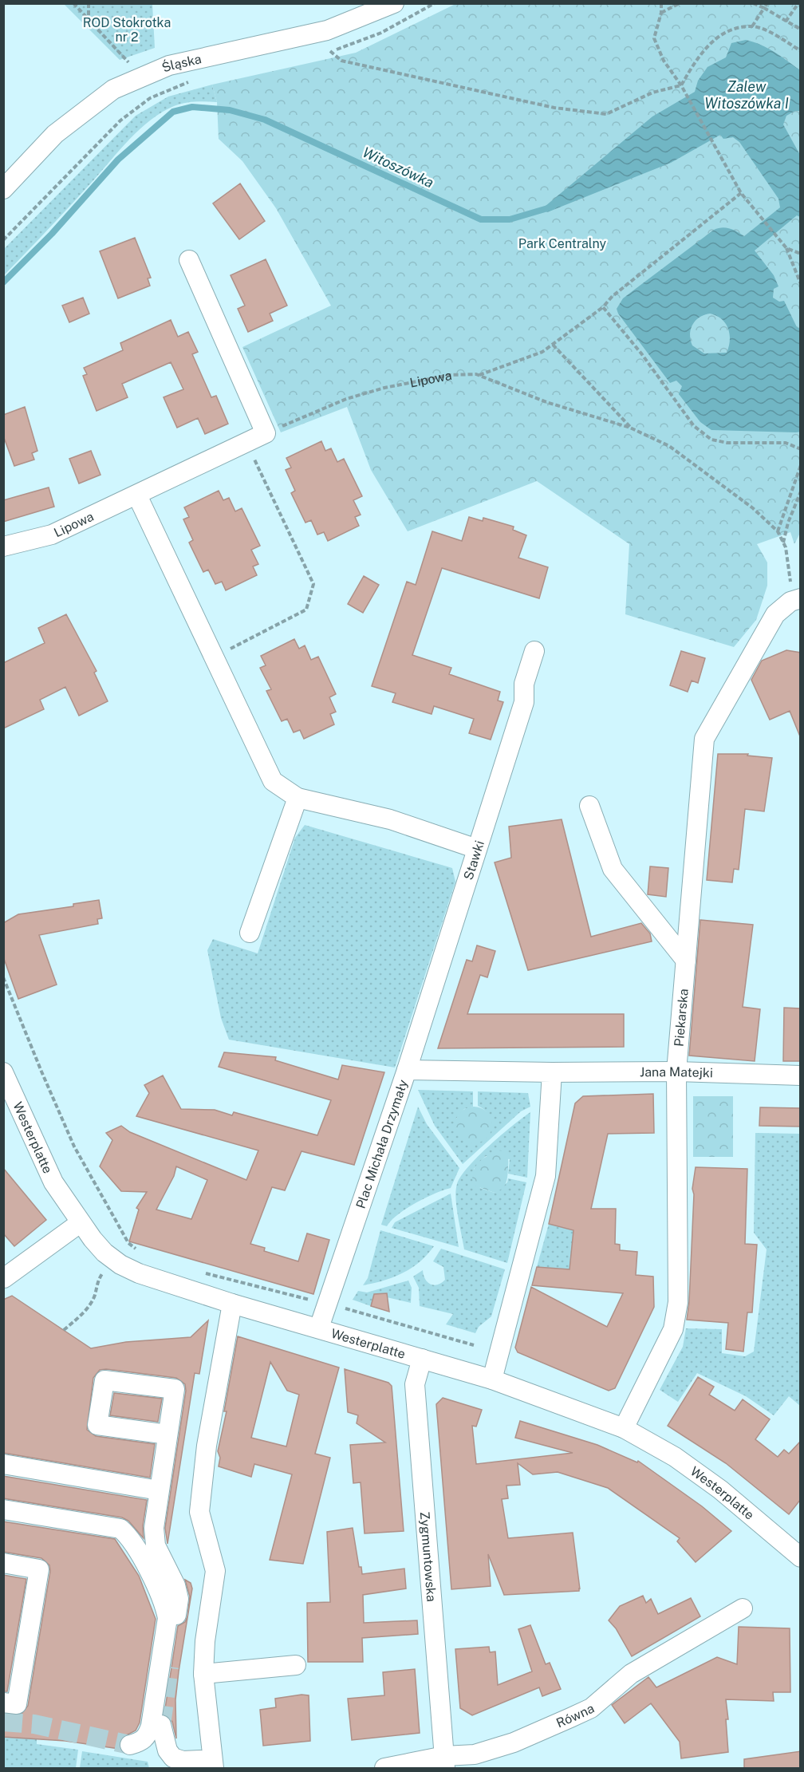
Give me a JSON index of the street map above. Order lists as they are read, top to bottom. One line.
{"streets":{"street":["Śląska","Lipowa","Stawki","Piekarska","Jana Matejki","Westerplatte","Plac Michała Drzymały","Zygmuntowska","Równa"]},"crossings":[["Lipowa","Piekarska"],["Stawki","Plac Michała Drzymały"],["Piekarska","Jana Matejki"],["Piekarska","Westerplatte"],["Jana Matejki","Plac Michała Drzymały"],["Westerplatte","Plac Michała Drzymały"],["Westerplatte","Zygmuntowska"],["Zygmuntowska","Równa"]],"water":["Zalew Witoszówka I","Witoszówka"],"parks":["ROD Stokrotka nr 2","Park Centralny"]}
